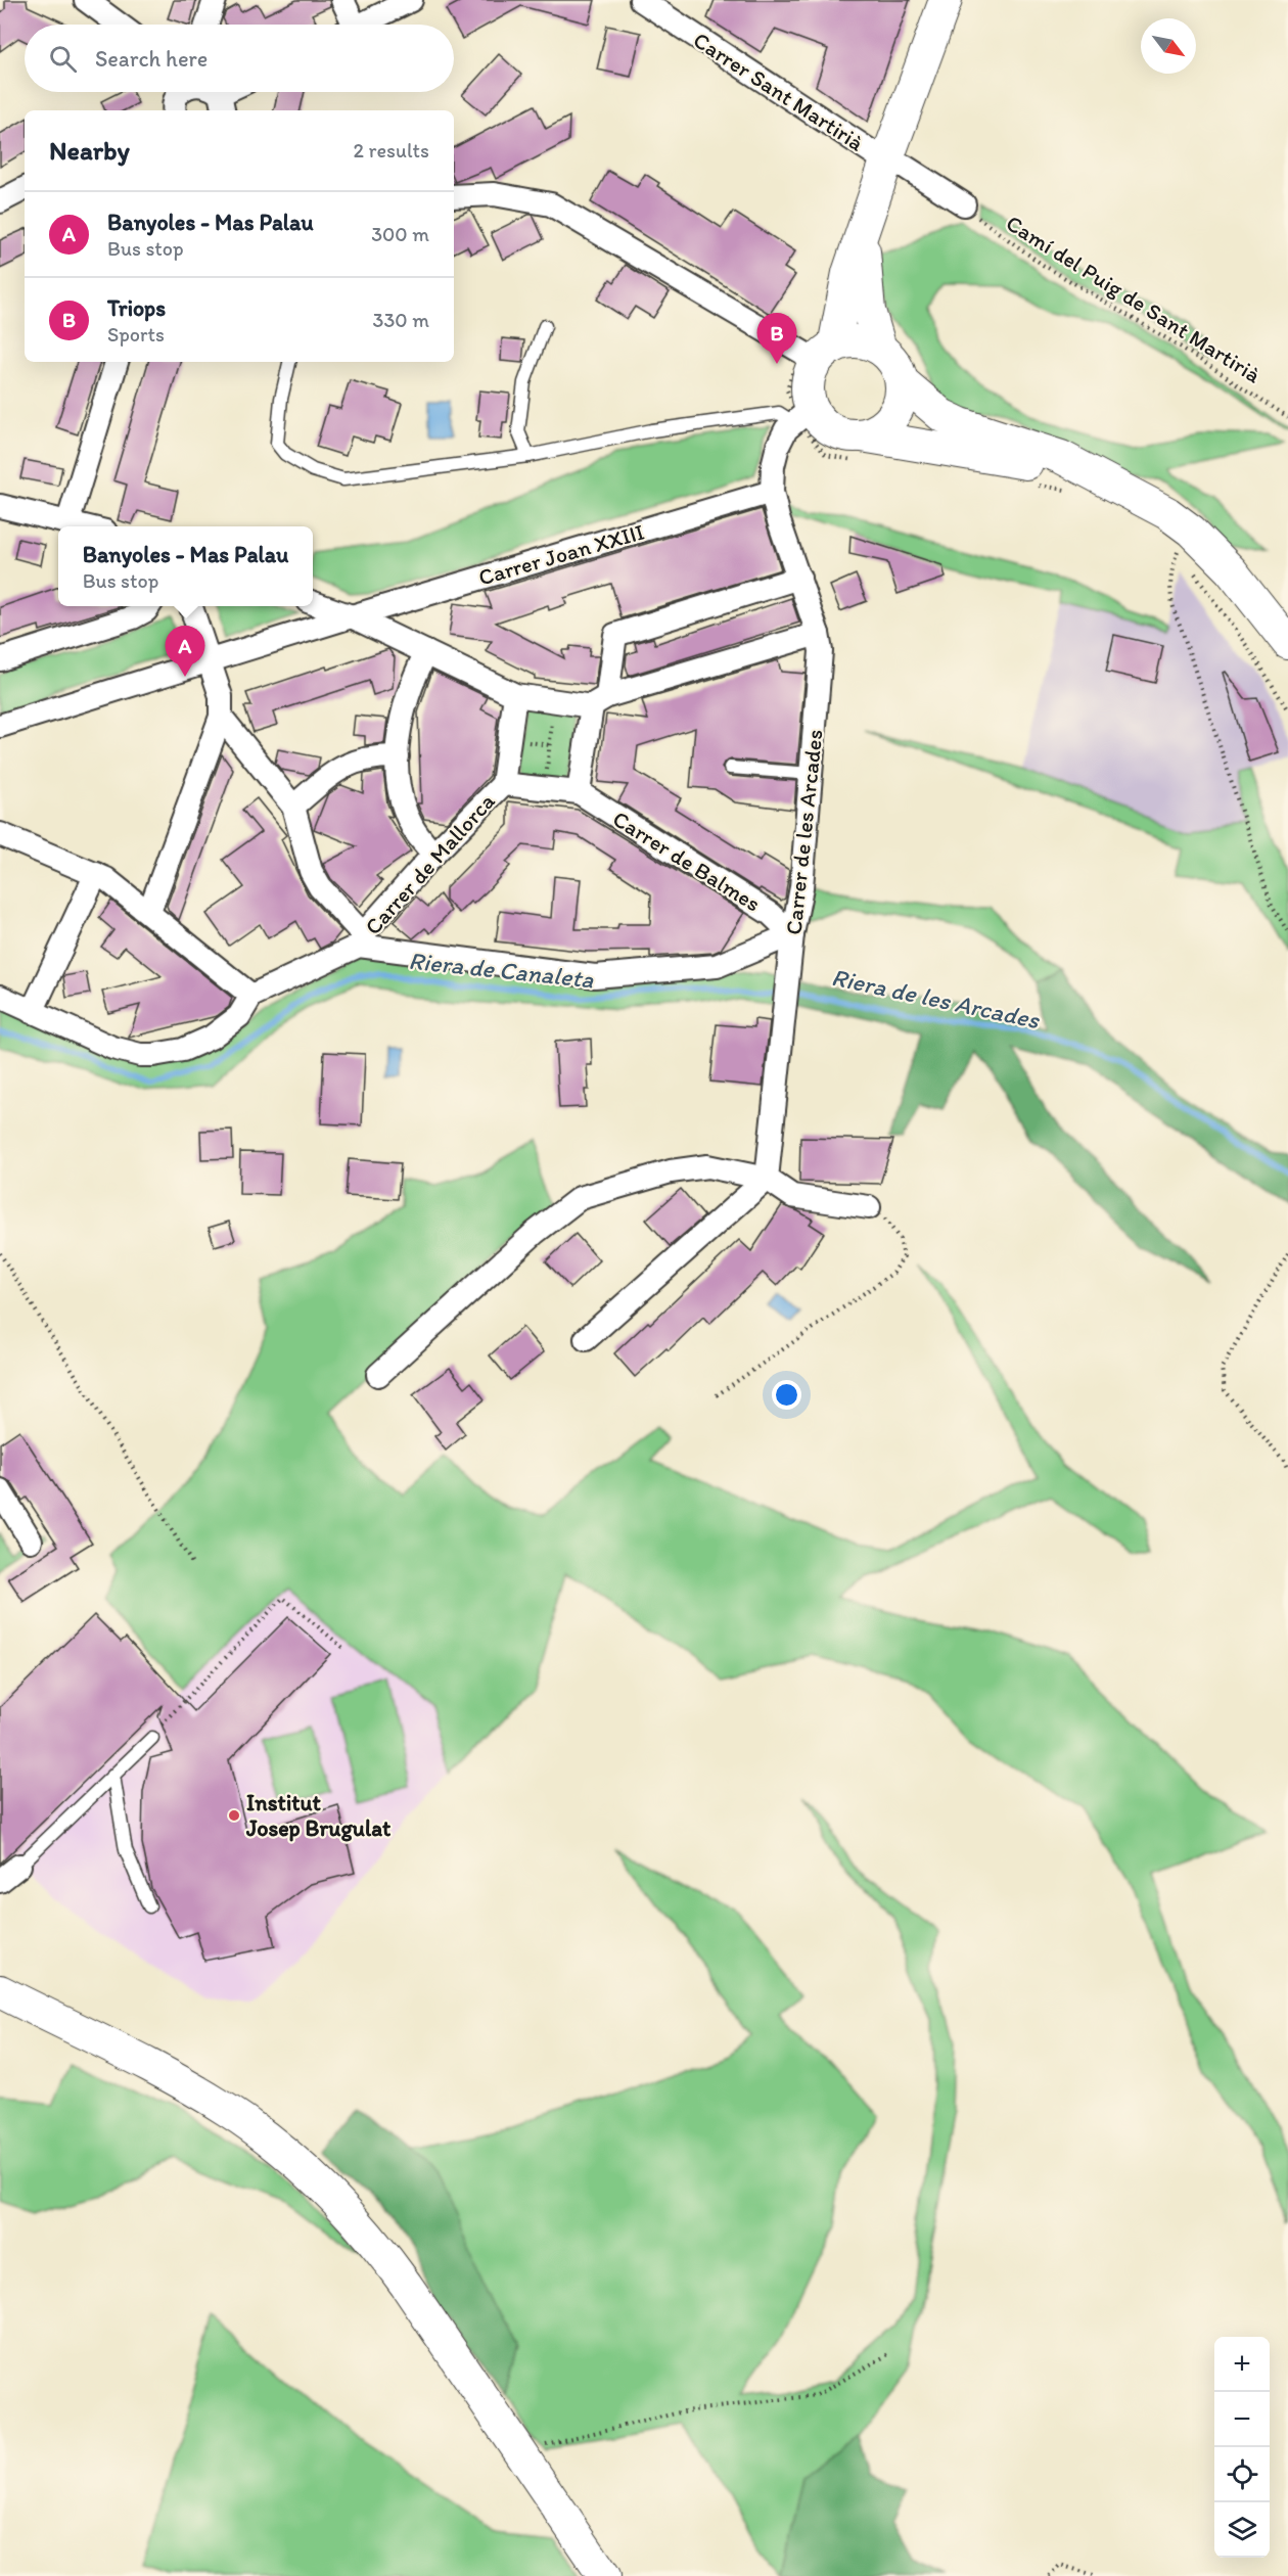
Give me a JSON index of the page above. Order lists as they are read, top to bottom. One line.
{"streets":{"street":["Carrer Sant Martirià","Carrer Joan XXIII","Carrer de les Arcades","Carrer de Balmes","Carrer de Mallorca"],"path":["Camí del Puig de Sant Martirià"]},"crossings":[["Carrer Sant Martirià","Camí del Puig de Sant Martirià"],["Carrer Joan XXIII","Carrer de les Arcades"],["Carrer de les Arcades","Carrer de Balmes"]],"water":["Riera de Canaleta","Riera de les Arcades"],"places":["Institut Josep Brugulat"],"north":"bottom right","page":{"search":"Search here","heading":["Nearby","2 results"],"list":[{"mark":"A","name":"Banyoles - Mas Palau","note":"Bus stop","value":"300 m"},{"mark":"B","name":"Triops","note":"Sports","value":"330 m"}],"pins":["B","A"],"popup":["Banyoles - Mas Palau","Bus stop"],"map_buttons":["+","−"]}}
